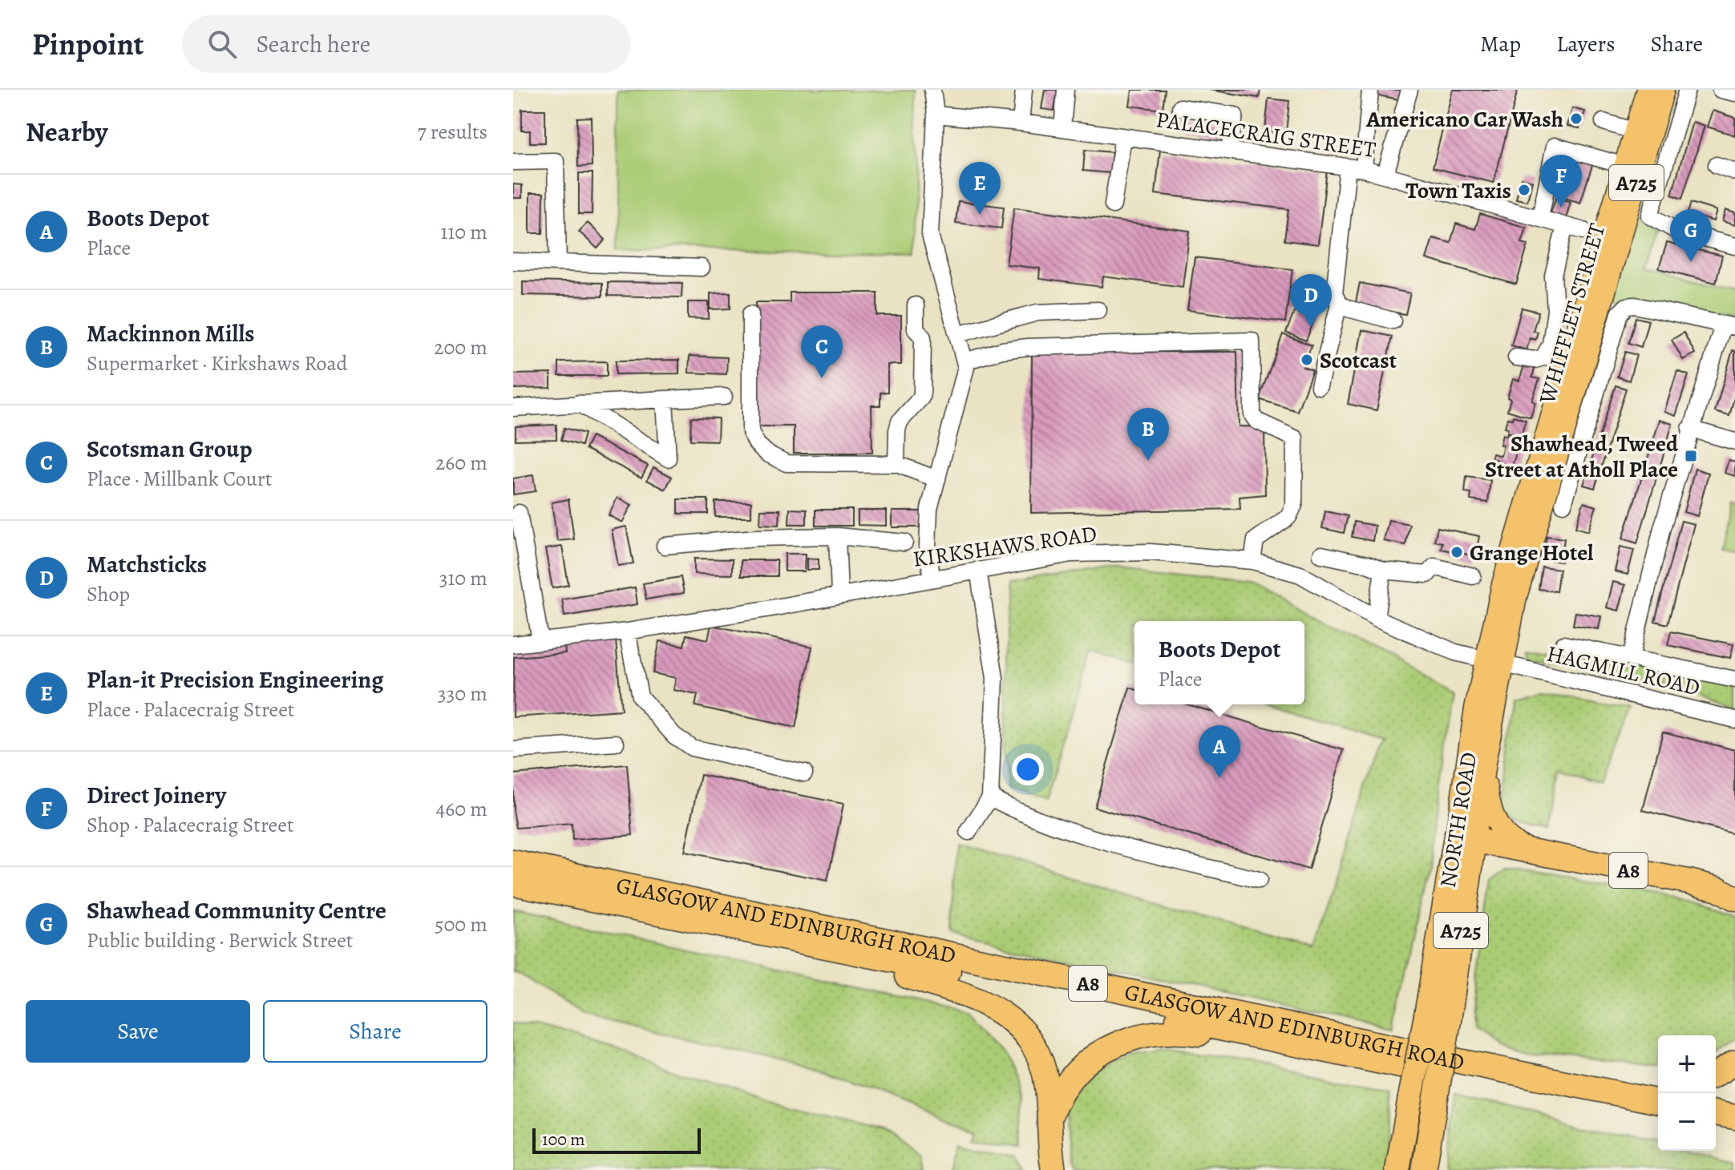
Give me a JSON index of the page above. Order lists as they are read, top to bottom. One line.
{"streets":{"highway":["A725","NORTH ROAD","A8","GLASGOW AND EDINBURGH ROAD"],"main road":["WHIFFLET STREET"],"street":["PALACECRAIG STREET","KIRKSHAWS ROAD","HAGMILL ROAD"]},"crossings":[["PALACECRAIG STREET","KIRKSHAWS ROAD"],["A725","NORTH ROAD"],["A725","A8"],["WHIFFLET STREET","KIRKSHAWS ROAD"],["WHIFFLET STREET","HAGMILL ROAD"],["WHIFFLET STREET","NORTH ROAD"],["KIRKSHAWS ROAD","HAGMILL ROAD"],["KIRKSHAWS ROAD","NORTH ROAD"],["HAGMILL ROAD","NORTH ROAD"],["NORTH ROAD","A8"],["A8","GLASGOW AND EDINBURGH ROAD"]],"places":{"other":["Americano Car Wash","Town Taxis","Scotcast","Grange Hotel"],"transit":["Shawhead, Tweed Street at Atholl Place"]},"scale_bar":"100 m","page":{"header":"Pinpoint","search":"Search here","nav":["Map","Layers","Share"],"heading":["Nearby","7 results"],"pins":["F","E","G","D","C","B","A"],"list":[{"mark":"A","name":"Boots Depot","note":"Place","value":"110 m"},{"mark":"B","name":"Mackinnon Mills","note":"Supermarket · Kirkshaws Road","value":"200 m"},{"mark":"C","name":"Scotsman Group","note":"Place · Millbank Court","value":"260 m"},{"mark":"D","name":"Matchsticks","note":"Shop","value":"310 m"},{"mark":"E","name":"Plan-it Precision Engineering","note":"Place · Palacecraig Street","value":"330 m"},{"mark":"F","name":"Direct Joinery","note":"Shop · Palacecraig Street","value":"460 m"},{"mark":"G","name":"Shawhead Community Centre","note":"Public building · Berwick Street","value":"500 m"}],"popup":["Boots Depot","Place"],"buttons":["Save","Share"],"map_buttons":["+","−"],"scale":"100 m"}}
